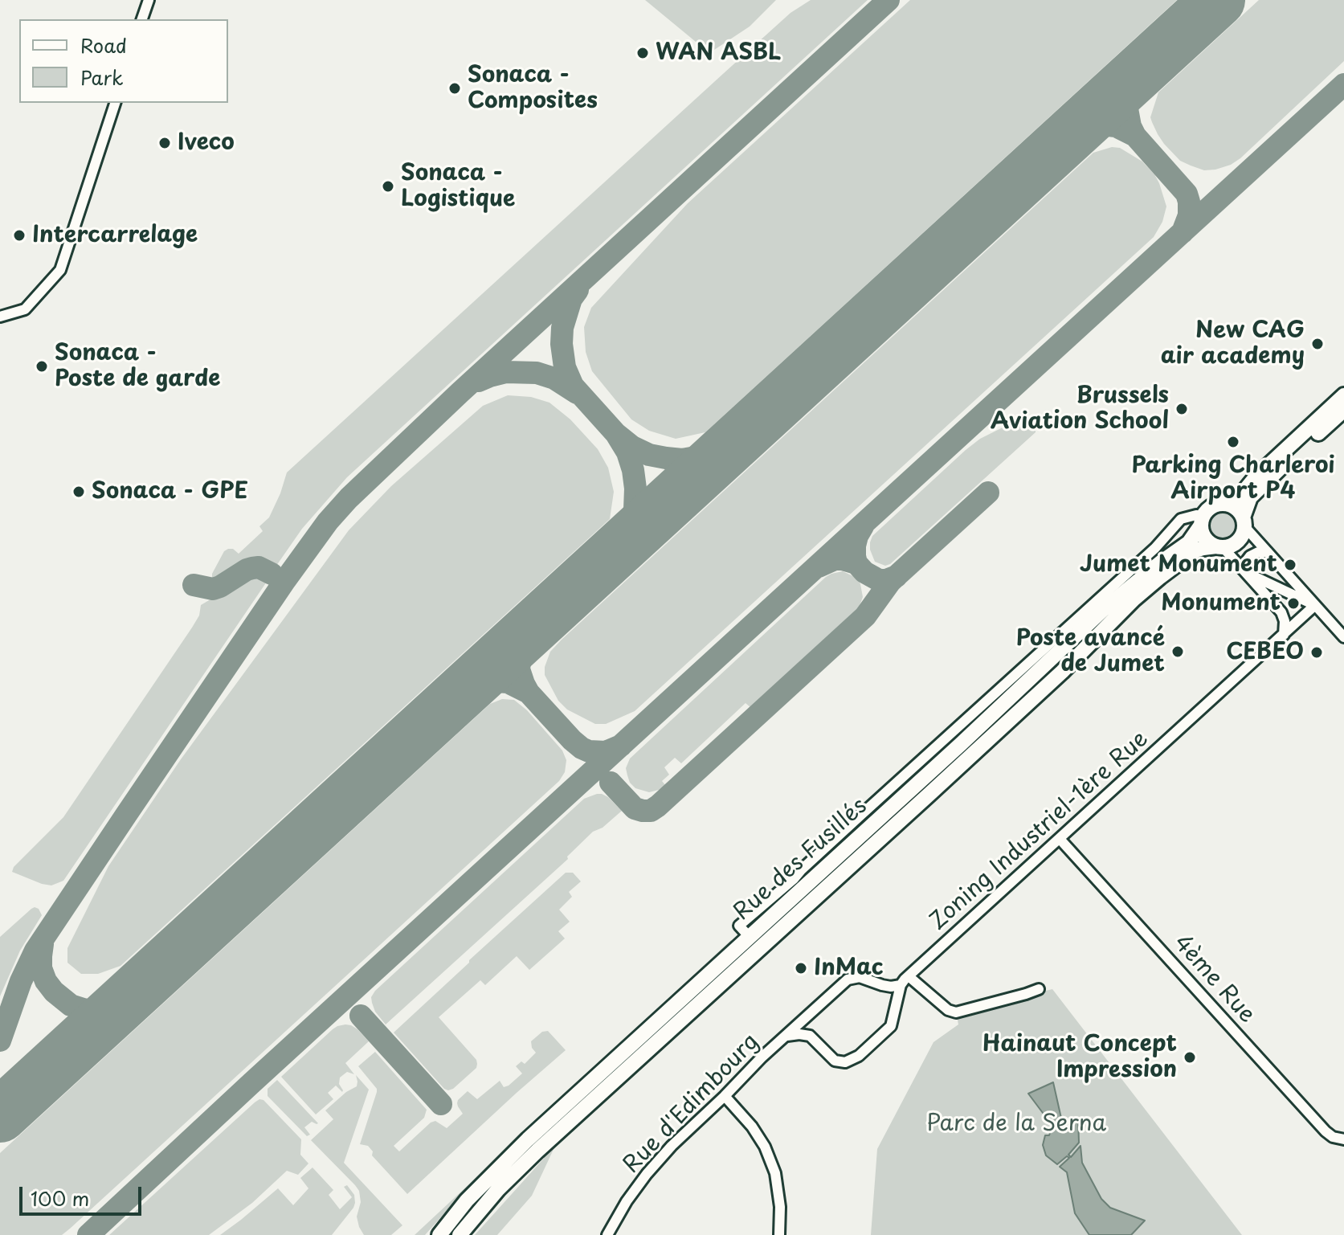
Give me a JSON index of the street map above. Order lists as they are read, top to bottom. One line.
{"streets":{"highway":["Rue des Fusillés"],"street":["Zoning Industriel-1ère Rue","4ème Rue","Rue d'Edimbourg"]},"crossings":[["Zoning Industriel-1ère Rue","4ème Rue"],["Zoning Industriel-1ère Rue","Rue d'Edimbourg"]],"parks":["Parc de la Serna"],"places":["WAN ASBL","Sonaca - Composites","Iveco","Sonaca - Logistique","Intercarrelage","New CAG air academy","Sonaca - Poste de garde","Brussels Aviation School","Parking Charleroi Airport P4","Sonaca - GPE","Jumet Monument","Monument","Poste avancé de Jumet","CEBEO","InMac","Hainaut Concept Impression"],"legend":["Road","Park"],"scale_bar":"100 m"}
